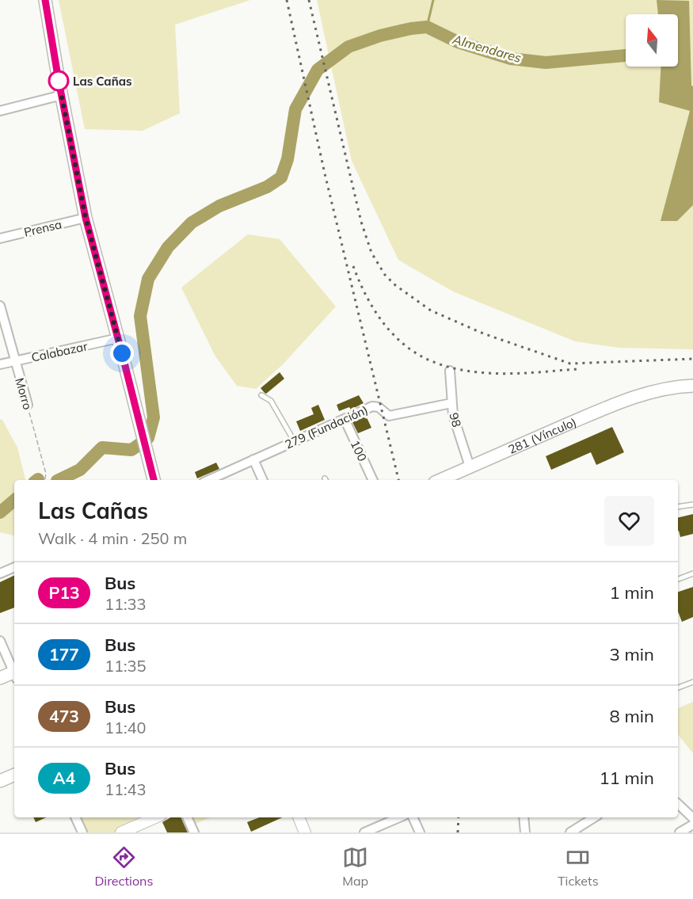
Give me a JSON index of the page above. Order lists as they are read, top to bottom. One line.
{"streets":{"main road":["281 (Vínculo)"],"street":["Prensa","Calabazar","Morro","98","279 (Fundación)","100"]},"crossings":[["Calabazar","Morro"],["98","279 (Fundación)"],["98","281 (Vínculo)"],["279 (Fundación)","100"]],"water":["Almendares"],"places":["Las Cañas"],"lines":["bus line P13"],"north":"top","page":{"heading":["Las Cañas","Walk · 4 min · 250 m"],"list":[{"mark":"P13","name":"Bus","note":"11:33","value":"1 min"},{"mark":"177","name":"Bus","note":"11:35","value":"3 min"},{"mark":"473","name":"Bus","note":"11:40","value":"8 min"},{"mark":"A4","name":"Bus","note":"11:43","value":"11 min"}],"tabs":["Directions","Map","Tickets"]}}
